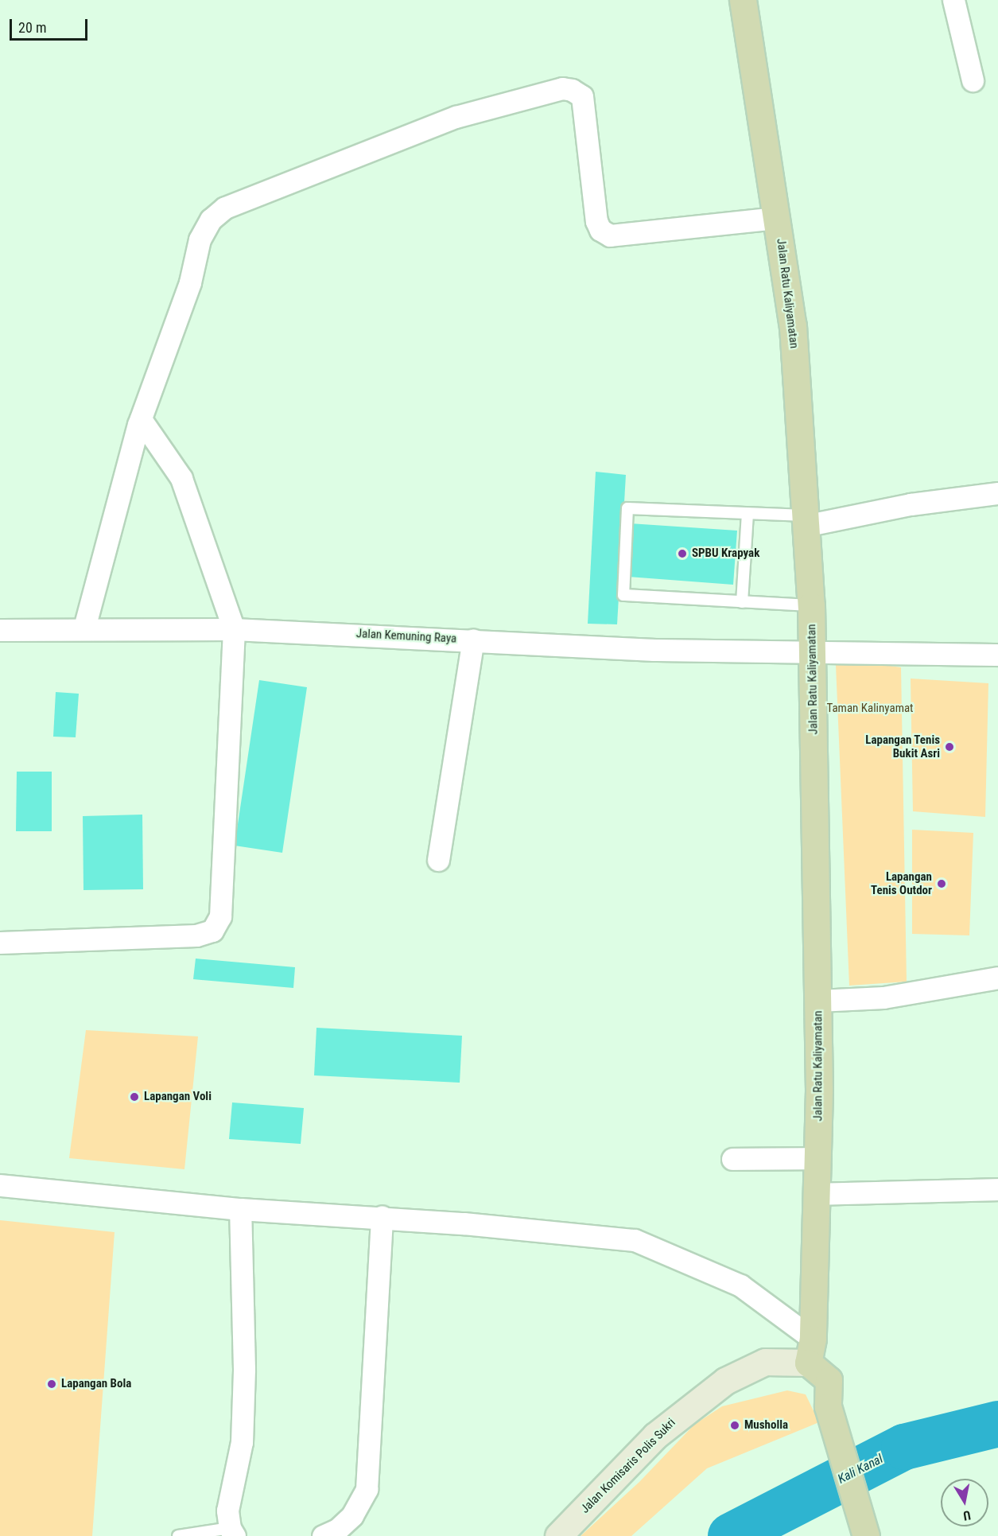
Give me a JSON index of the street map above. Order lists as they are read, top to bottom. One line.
{"streets":{"main road":["Jalan Ratu Kaliyamatan","Jalan Komisaris Polis Sukri"],"street":["Jalan Kemuning Raya"]},"crossings":[["Jalan Ratu Kaliyamatan","Jalan Kemuning Raya"],["Jalan Ratu Kaliyamatan","Jalan Komisaris Polis Sukri"]],"water":["Kali Kanal"],"parks":["Taman Kalinyamat"],"places":["SPBU Krapyak","Lapangan Tenis Bukit Asri","Lapangan Tenis Outdor","Lapangan Voli","Lapangan Bola","Musholla"],"scale_bar":"20 m","north":"bottom"}
